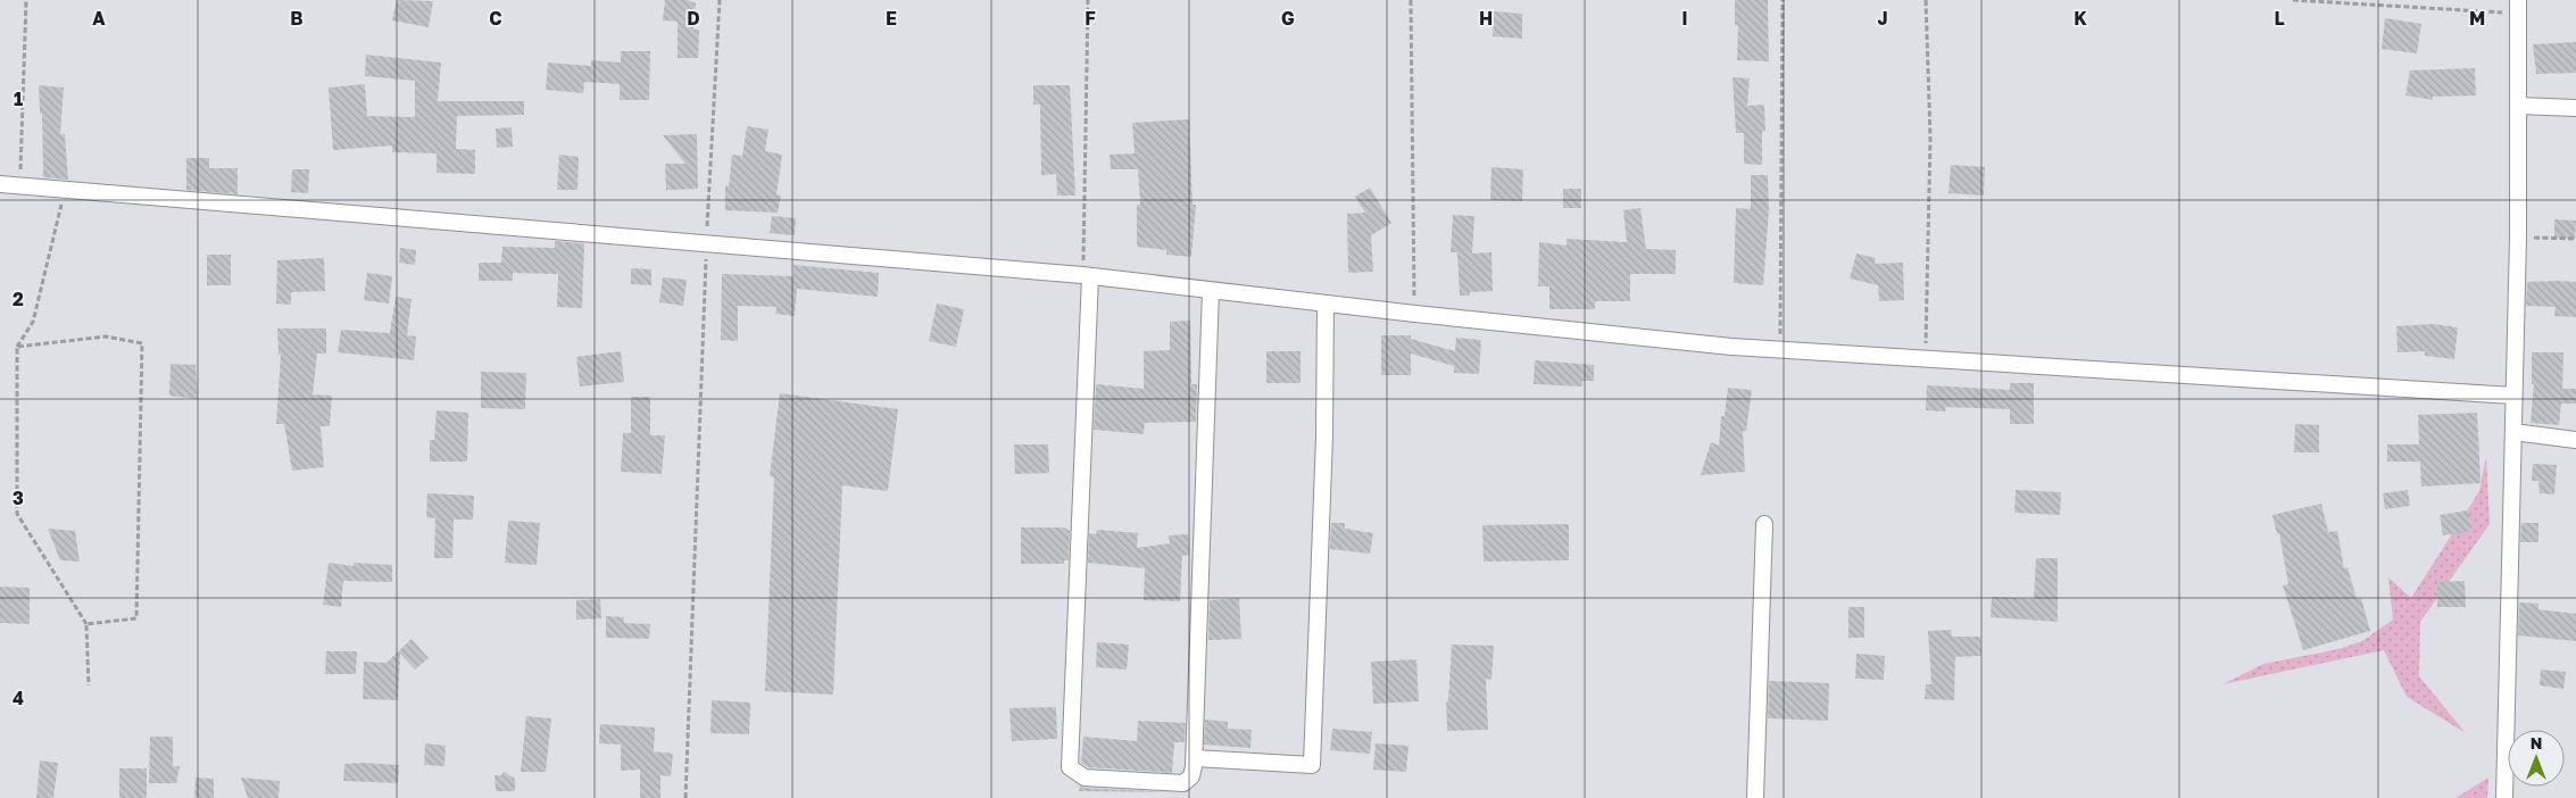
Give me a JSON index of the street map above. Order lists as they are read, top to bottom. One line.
{"north":"top","grid":{"columns":["A","B","C","D","E","F","G","H","I","J","K","L","M"],"rows":["1","2","3","4"]}}
